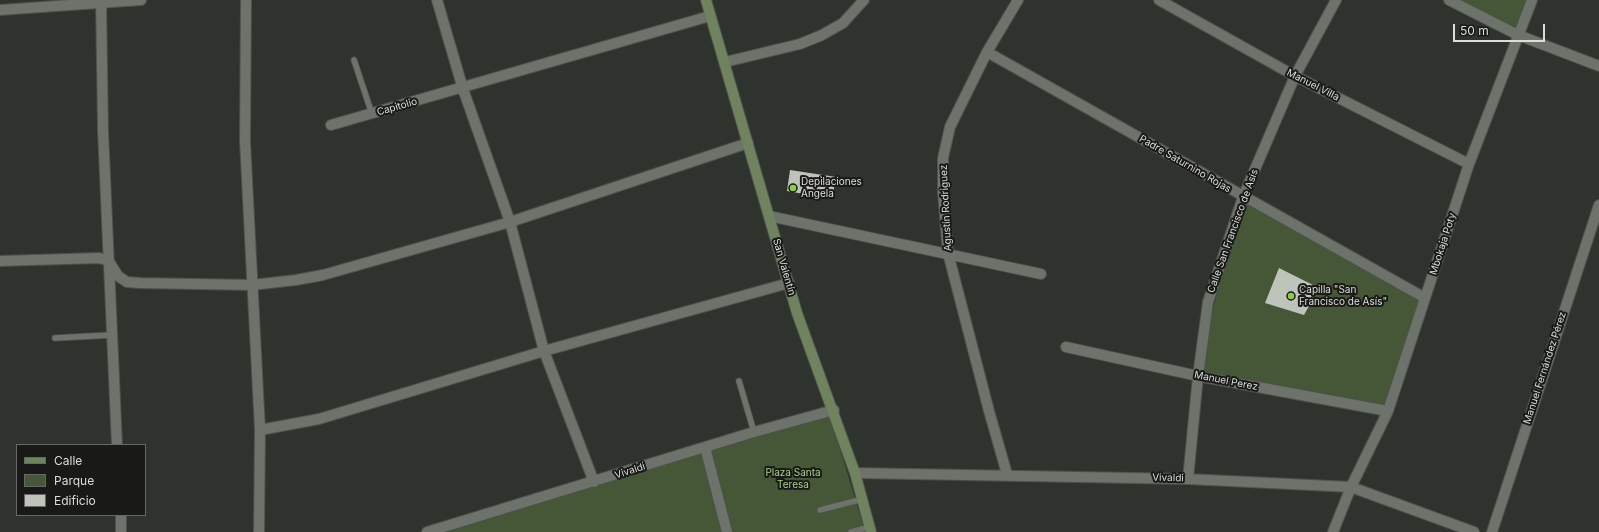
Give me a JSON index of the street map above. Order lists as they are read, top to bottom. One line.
{"streets":{"main road":["San Valentín"],"street":["Manuel Villa","Capitolio","Padre Saturnino Rojas","Agustín Rodriguez","Calle San Francisco de Asís","Mbokaja Poty","Manuel Fernández Pérez","Manuel Perez","Vivaldi"]},"crossings":[["Manuel Villa","Calle San Francisco de Asís"],["Manuel Villa","Mbokaja Poty"],["Capitolio","San Valentín"],["Padre Saturnino Rojas","Agustín Rodriguez"],["Padre Saturnino Rojas","Calle San Francisco de Asís"],["Padre Saturnino Rojas","Mbokaja Poty"],["Agustín Rodriguez","Vivaldi"],["Calle San Francisco de Asís","Manuel Perez"],["Calle San Francisco de Asís","Vivaldi"],["Mbokaja Poty","Manuel Perez"],["Mbokaja Poty","Vivaldi"],["San Valentín","Vivaldi"]],"parks":["Plaza Santa Teresa"],"places":["Depilaciones Angela","Capilla \"San Francisco de Asís\""],"legend":["Calle","Parque","Edificio"],"scale_bar":"50 m"}
